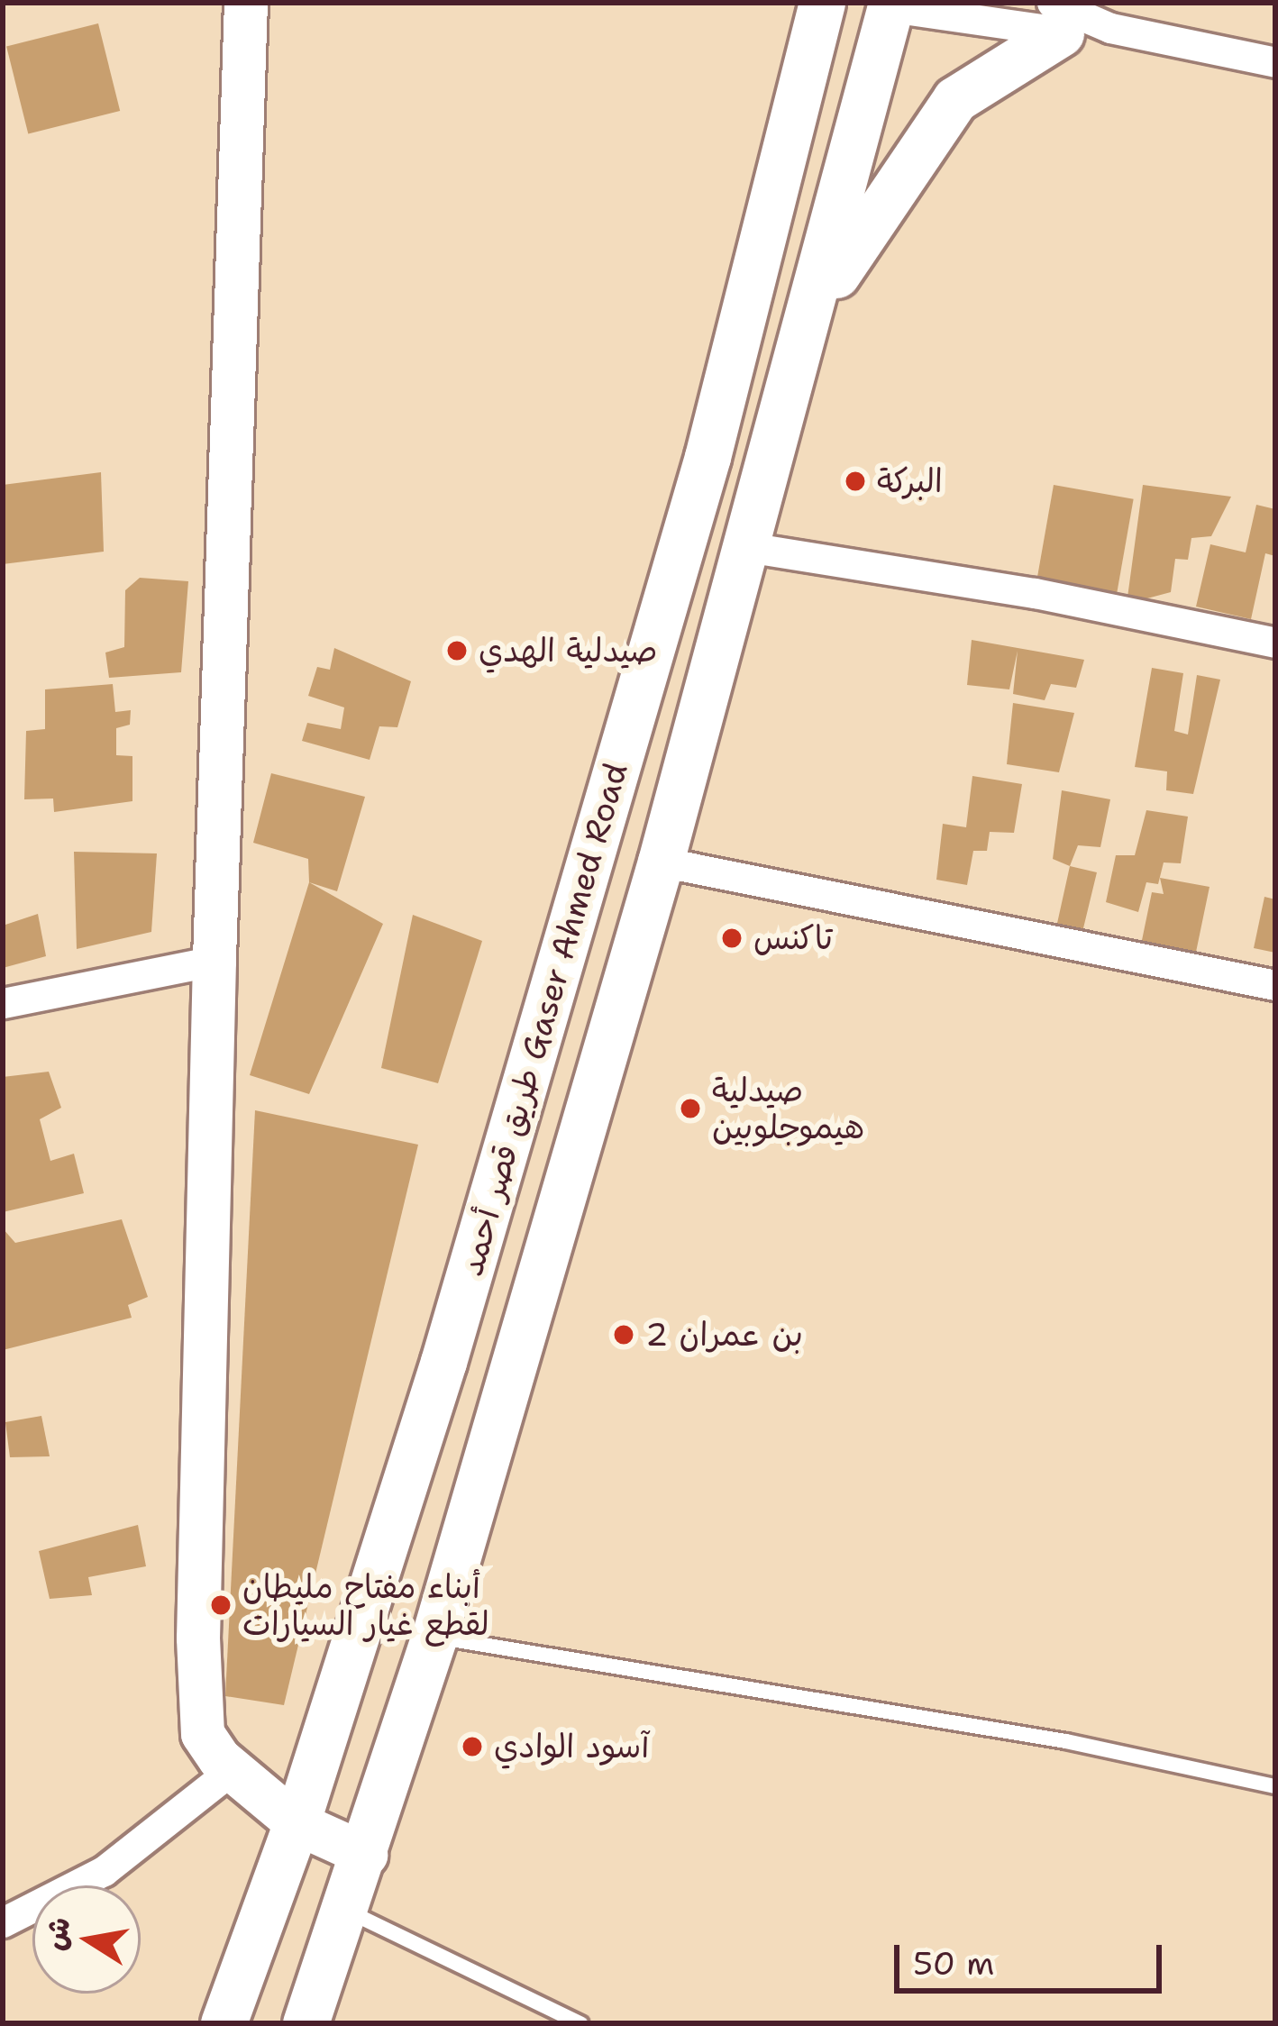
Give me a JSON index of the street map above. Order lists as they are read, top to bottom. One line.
{"streets":{"main road":["طريق قصر أحمد Gaser Ahmed Road"]},"places":["البركة","صيدلية الهدي","تاكنس","صيدلية هيموجلوبين","بن عمران 2","أبناء مفتاح مليطان لقطع غيار السيارات","آسود الوادي"],"scale_bar":"50 m","north":"left"}
